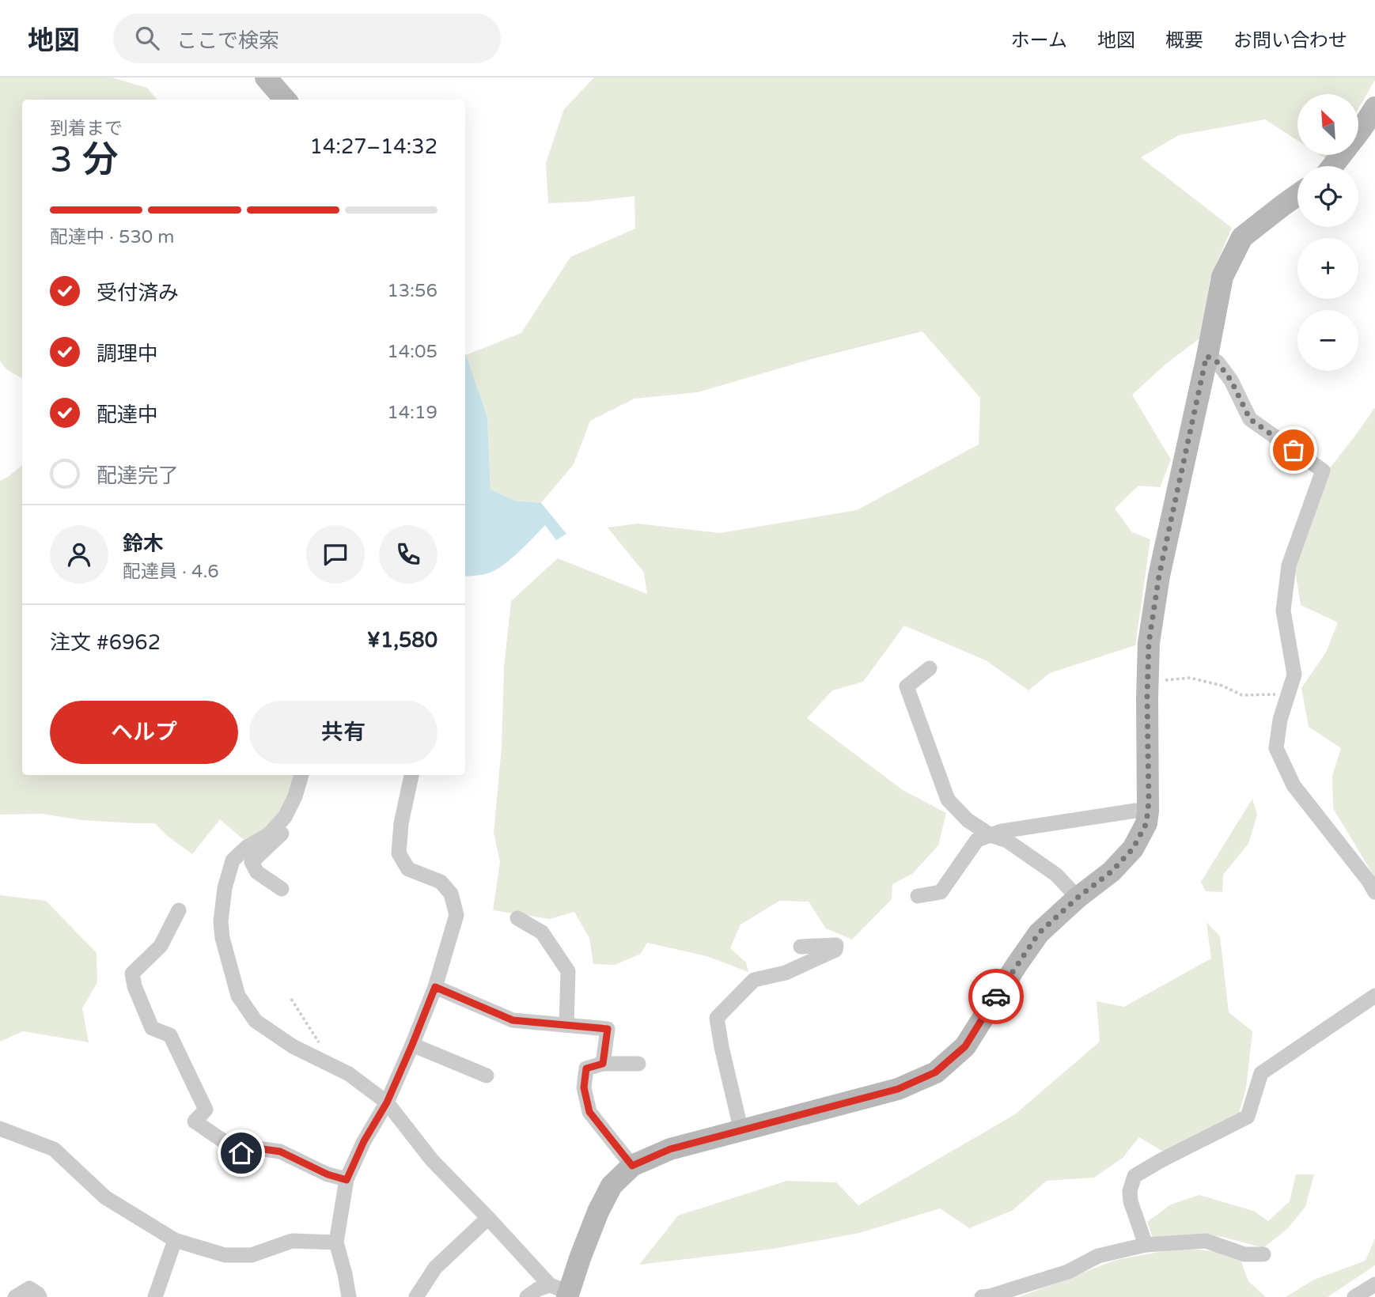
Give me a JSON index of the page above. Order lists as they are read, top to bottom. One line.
{"north":"top left","page":{"header":"地図","search":"ここで検索","nav":["ホーム","地図","概要","お問い合わせ"],"map_buttons":["+","−"],"heading":["3 分","到着まで","14:27–14:32"],"panel":["鈴木","配達員 · 4.6","注文 #6962","¥1,580"],"bar":"配達中 · 530 m","list":[["受付済み","13:56"],["調理中","14:05"],["配達中","14:19"],"配達完了"],"buttons":["ヘルプ","共有"]}}
